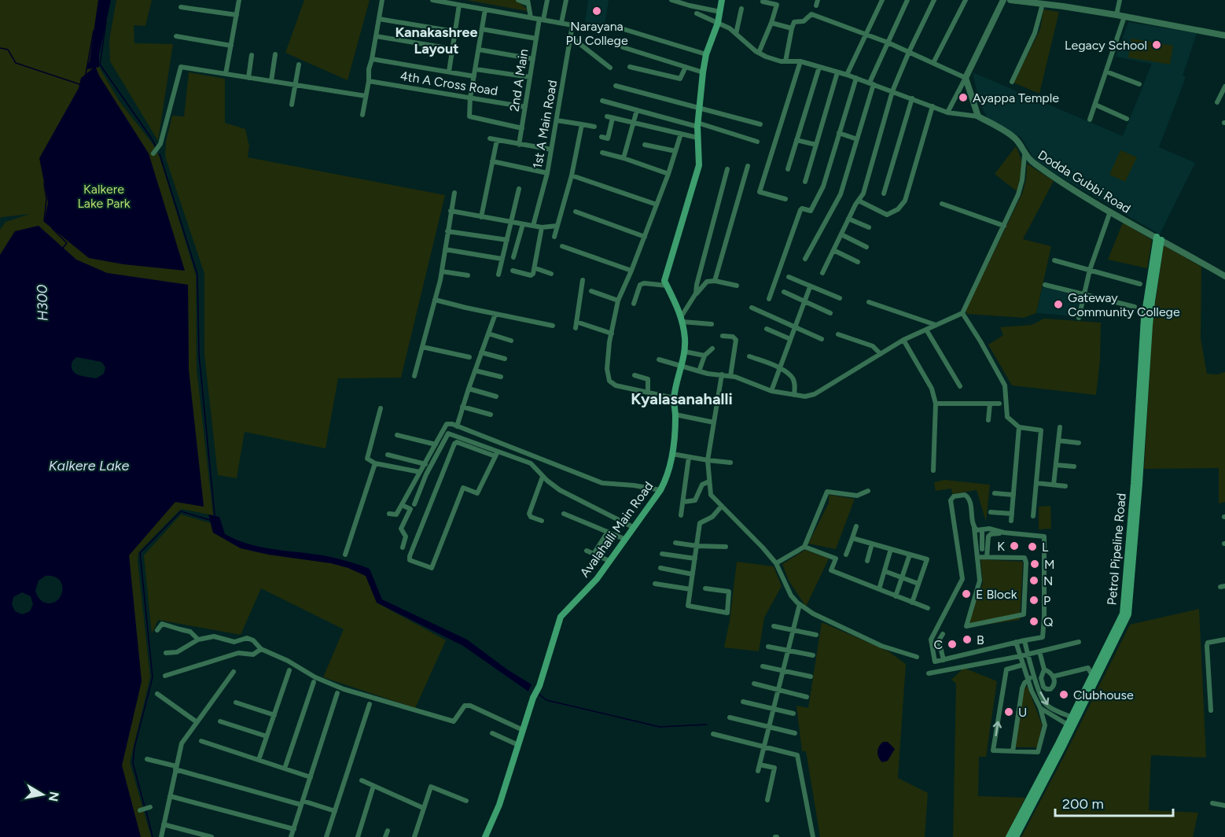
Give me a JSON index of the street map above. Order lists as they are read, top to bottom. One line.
{"streets":{"main road":["Avalahalli Main Road","Petrol Pipeline Road"],"street":["2nd A Main","4th A Cross Road","1st A Main Road","Dodda Gubbi Road"]},"crossings":[["2nd A Main","4th A Cross Road"],["Dodda Gubbi Road","Petrol Pipeline Road"]],"districts":["Kanakashree Layout","Kyalasanahalli"],"water":["H300","Kalkere Lake"],"parks":["Kalkere Lake Park"],"places":["Narayana PU College","Legacy School","Ayappa Temple","Gateway Community College","K","L","M","N","E Block","P","Q","B","C","Clubhouse","U"],"scale_bar":"200 m","north":"right"}
